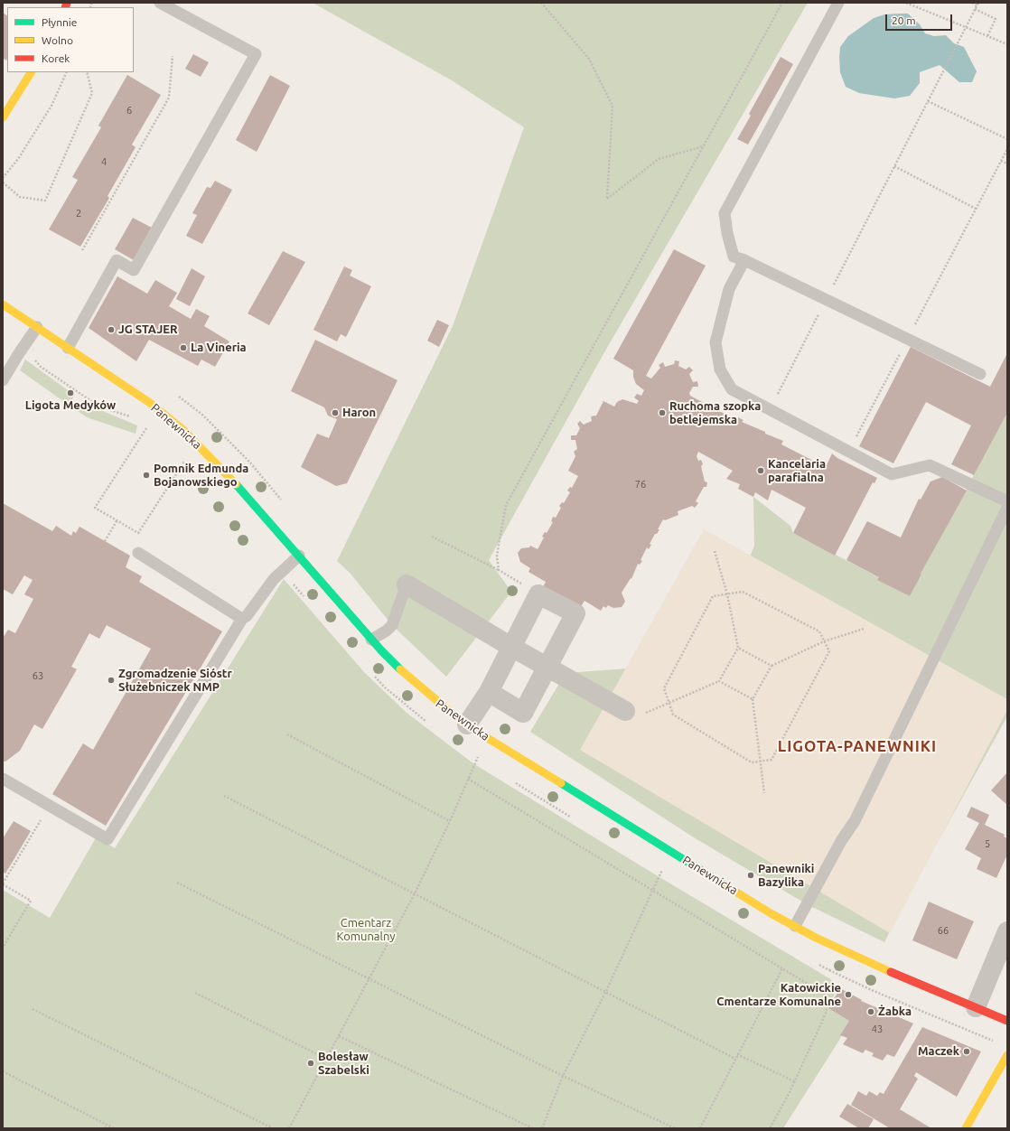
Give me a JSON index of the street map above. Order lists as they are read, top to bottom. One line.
{"streets":{"street":["Panewnicka"]},"districts":["LIGOTA-PANEWNIKI"],"parks":["Cmentarz Komunalny"],"places":["JG STAJER","La Vineria","Ligota Medyków","Haron","Ruchoma szopka betlejemska","Kancelaria parafialna","Pomnik Edmunda Bojanowskiego","Zgromadzenie Sióstr Służebniczek NMP","Panewniki Bazylika","Katowickie Cmentarze Komunalne","Żabka","Maczek","Bolesław Szabelski"],"house_numbers":["6","4","2","76","63","5","66","43"],"legend":["Płynnie","Wolno","Korek"],"scale_bar":"20 m"}
